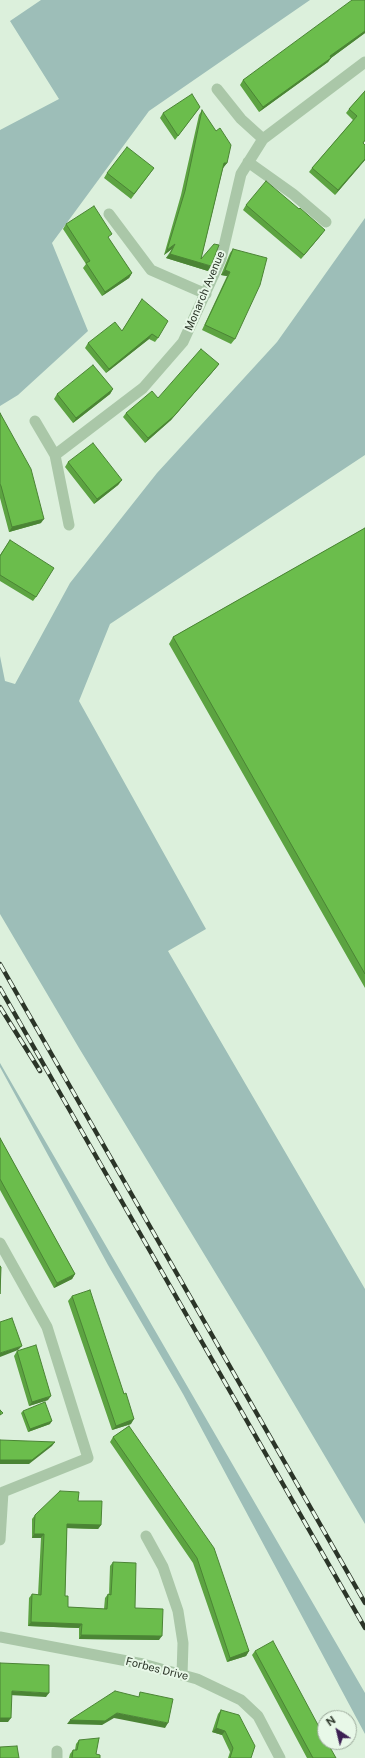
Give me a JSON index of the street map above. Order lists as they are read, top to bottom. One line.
{"streets":{"street":["Monarch Avenue","Forbes Drive"]},"north":"top left"}
